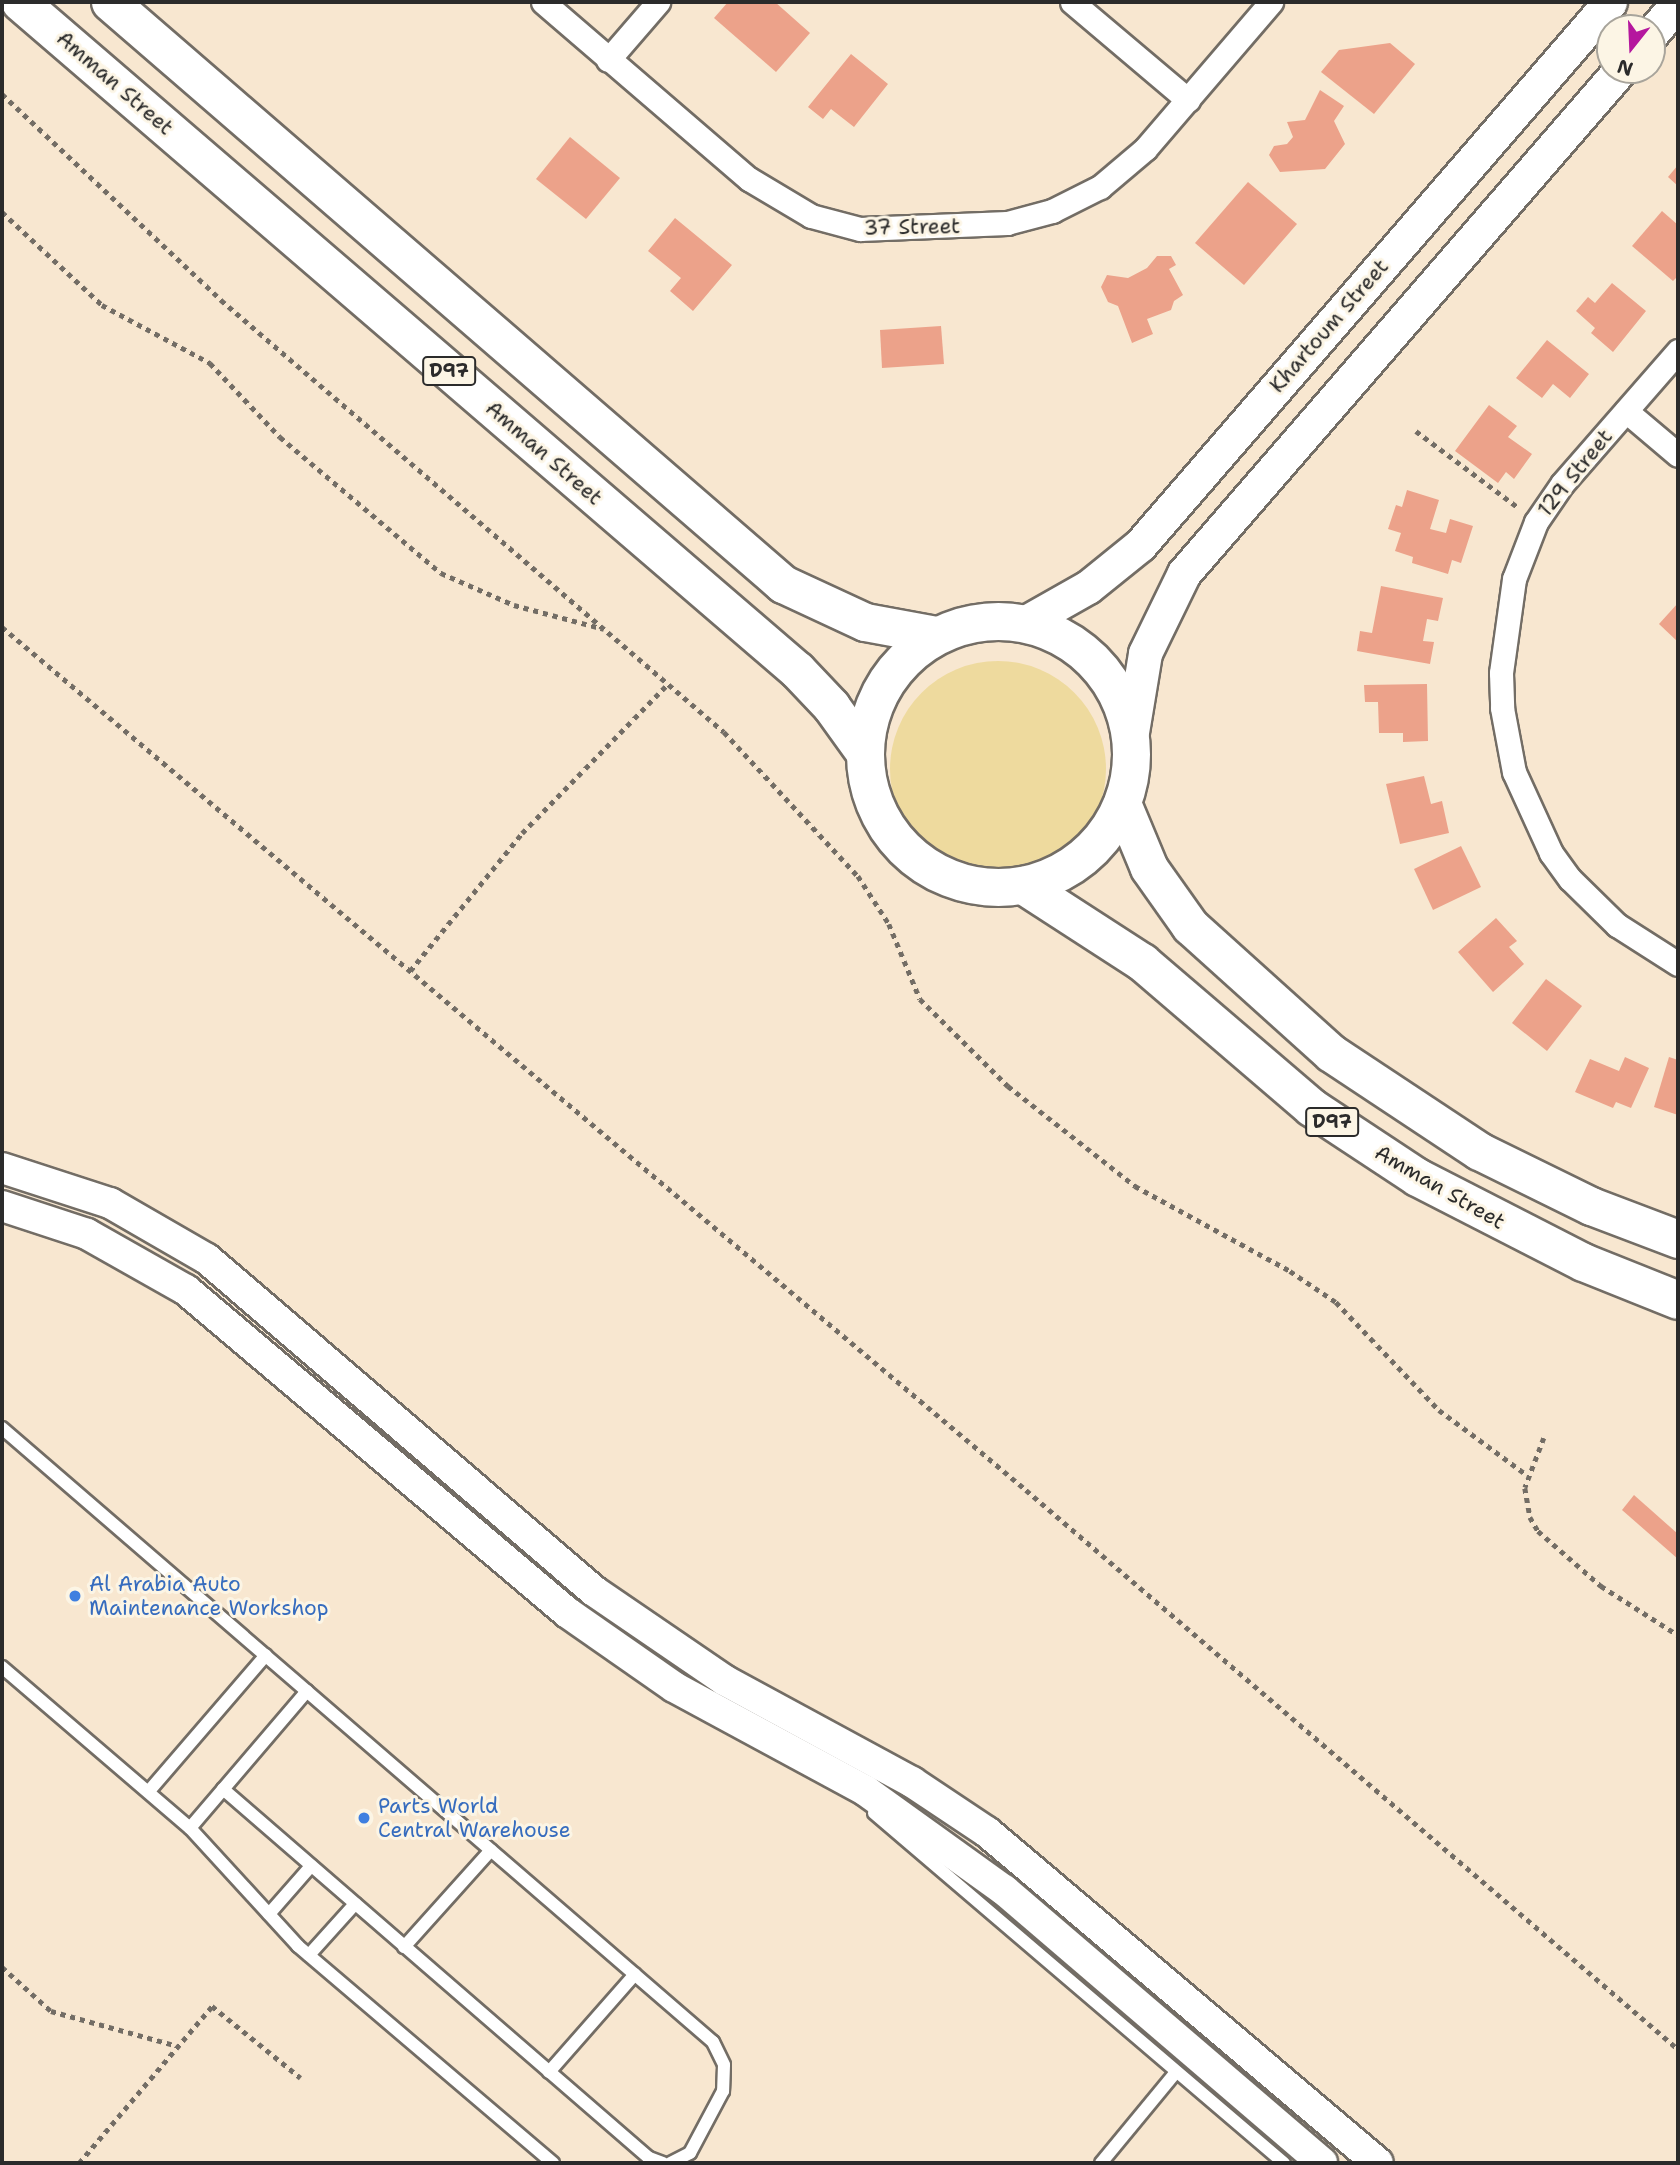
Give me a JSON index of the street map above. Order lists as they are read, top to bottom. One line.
{"streets":{"main road":["Amman Street","Khartoum Street","D97"],"street":["37 Street","129 Street"]},"places":["Al Arabia Auto Maintenance Workshop","Parts World Central Warehouse"],"north":"bottom"}
